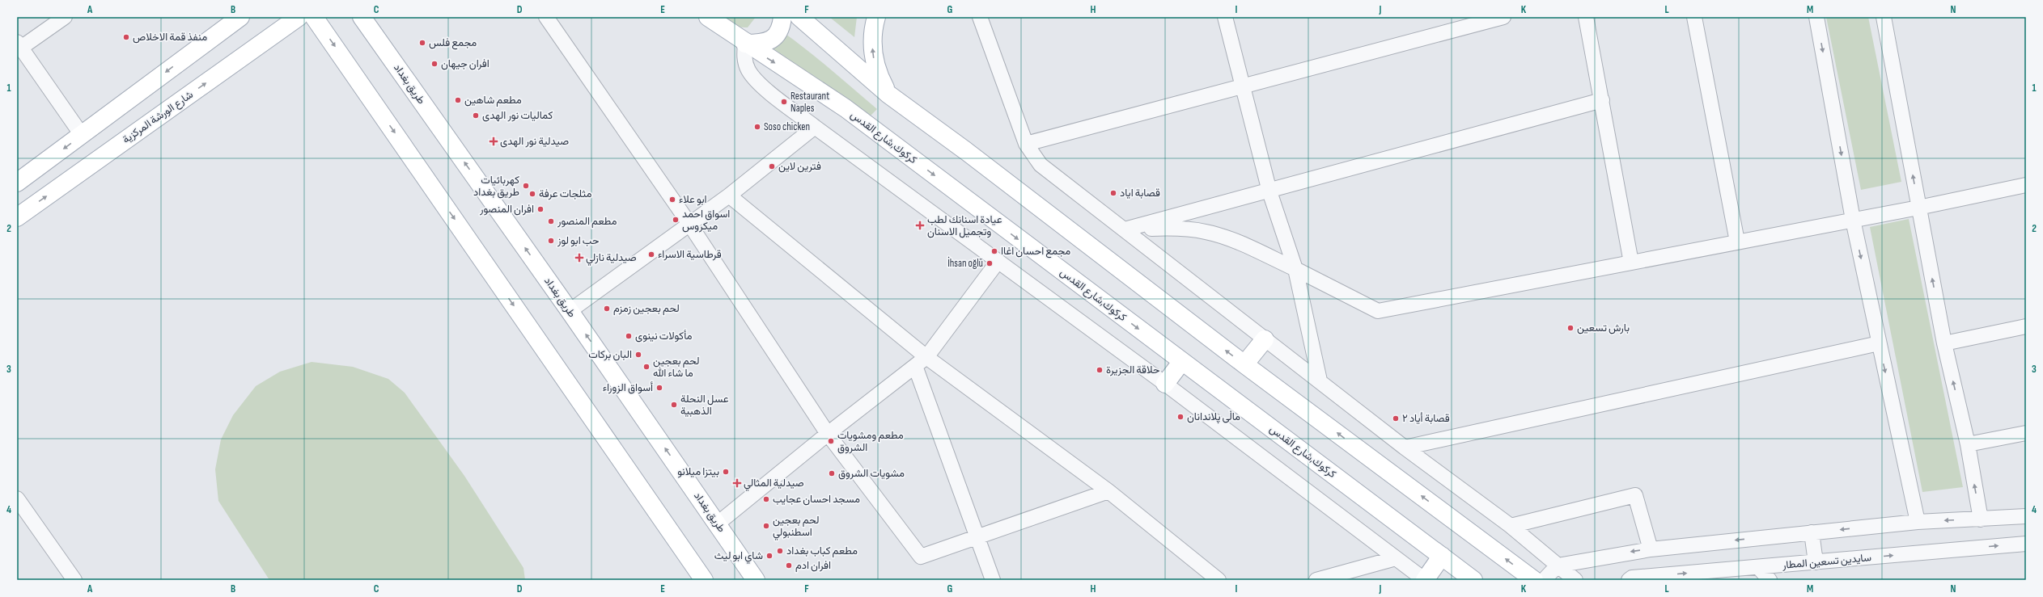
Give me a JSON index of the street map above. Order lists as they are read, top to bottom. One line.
{"streets":{"main road":["طريق بغداد","شارع الورشة المركزية","كركوك,شارع القدس"],"street":["سايدين تسعين المطار"]},"places":{"other":["منفذ قمة الاخلاص","مجمع فلس","افران جيهان","مطعم شاهين","Restaurant Naples","كماليات نور الهدى","Soso chicken","فترين لاين","كهربائيات طريق بغداد","قصابة اياد","مثلجات عرفة","ابو علاء","افران المنصور","اسواق احمد ميكروس","مطعم المنصور","حب ابو لوز","مجمع احسان اغاا","قرطاسية الاسراء","İhsan oğlü","لحم بعجين زمزم","بارش تسعين","مأكولات نينوى","البان بركات","لحم بعجين ما شاء الله","حلاقة الجزيرة","أسواق الزوراء","عسل النحلة الذهبية","ماڵی پلاندانان","قصابة أياد ٢","مطعم ومشويات الشروق","بيتزا ميلانو","مشويات الشروق","مسجد احسان عجايب","لحم بعجين اسطنبولي","مطعم كباب بغداد","شاي ابو ليث","افران ادم"],"health":["صيدلية نور الهدى","عيادة اسنانك لطب وتجميل الاسنان","صيدلية نازلي","صيدلية المثالي"]},"grid":{"columns":["A","B","C","D","E","F","G","H","I","J","K","L","M","N"],"rows":["1","2","3","4"]}}
